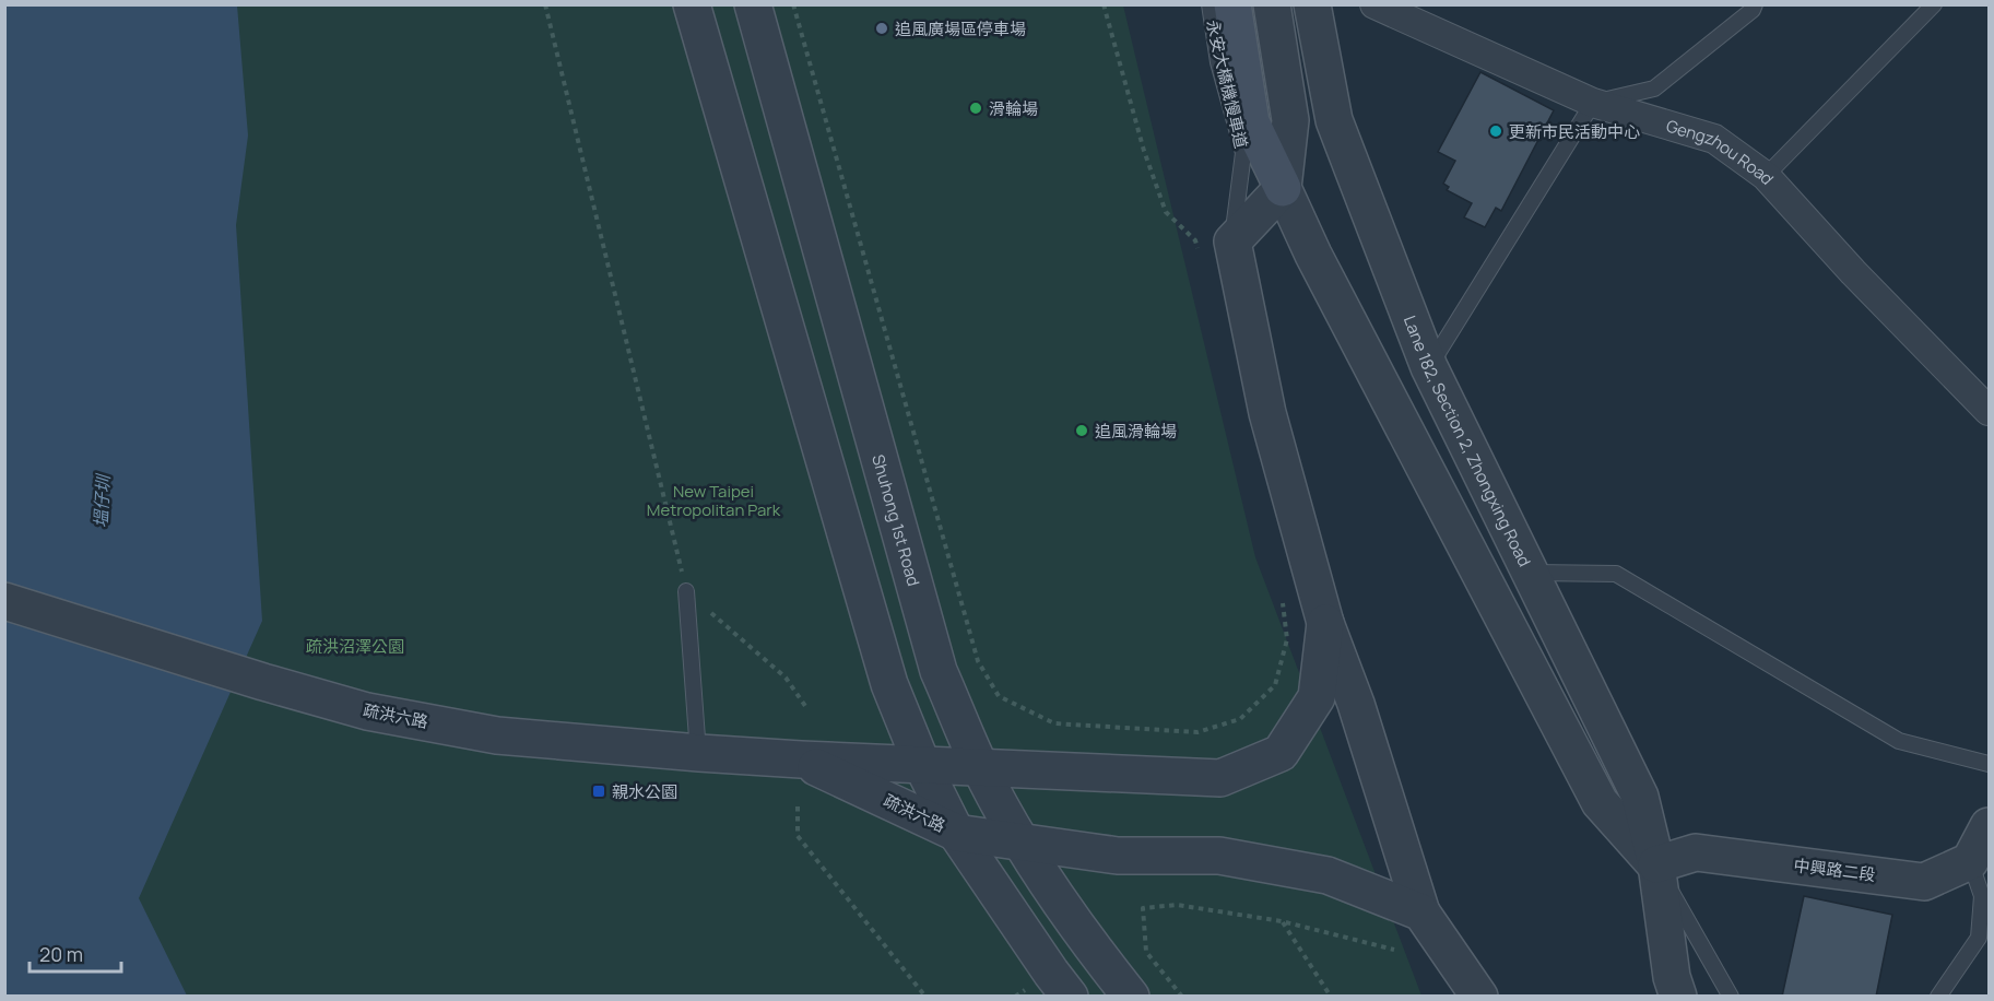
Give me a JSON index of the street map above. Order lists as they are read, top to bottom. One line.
{"streets":{"street":["Gengzhou Road","Lane 182, Section 2, Zhongxing Road","Shuhong 1st Road","疏洪六路","中興路二段"],"lane":["永安大橋機慢車道"]},"crossings":[["Lane 182, Section 2, Zhongxing Road","中興路二段"],["Shuhong 1st Road","疏洪六路"]],"water":["塭仔圳"],"parks":["New Taipei Metropolitan Park","疏洪沼澤公園"],"places":{"other":["追風廣場區停車場","滑輪場","更新市民活動中心","追風滑輪場"],"transit":["親水公園"]},"scale_bar":"20 m"}
